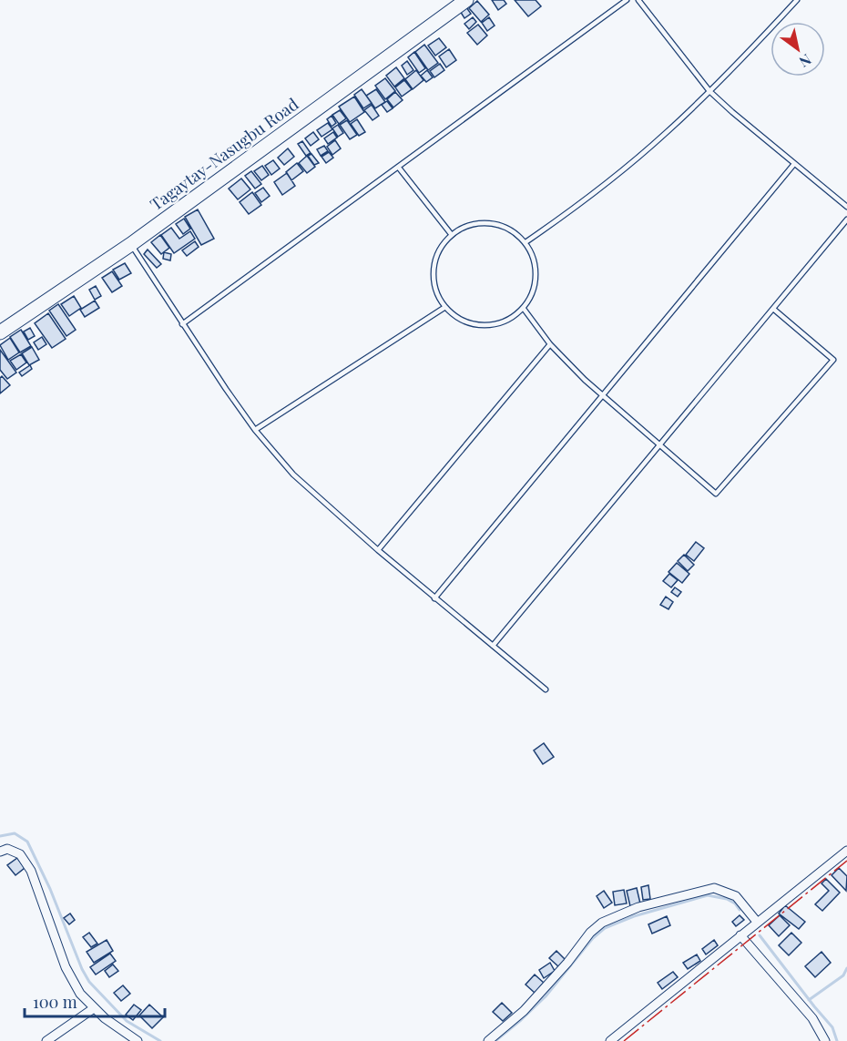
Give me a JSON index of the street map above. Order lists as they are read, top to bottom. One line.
{"streets":{"main road":["Tagaytay-Nasugbu Road"]},"scale_bar":"100 m","north":"bottom right"}
